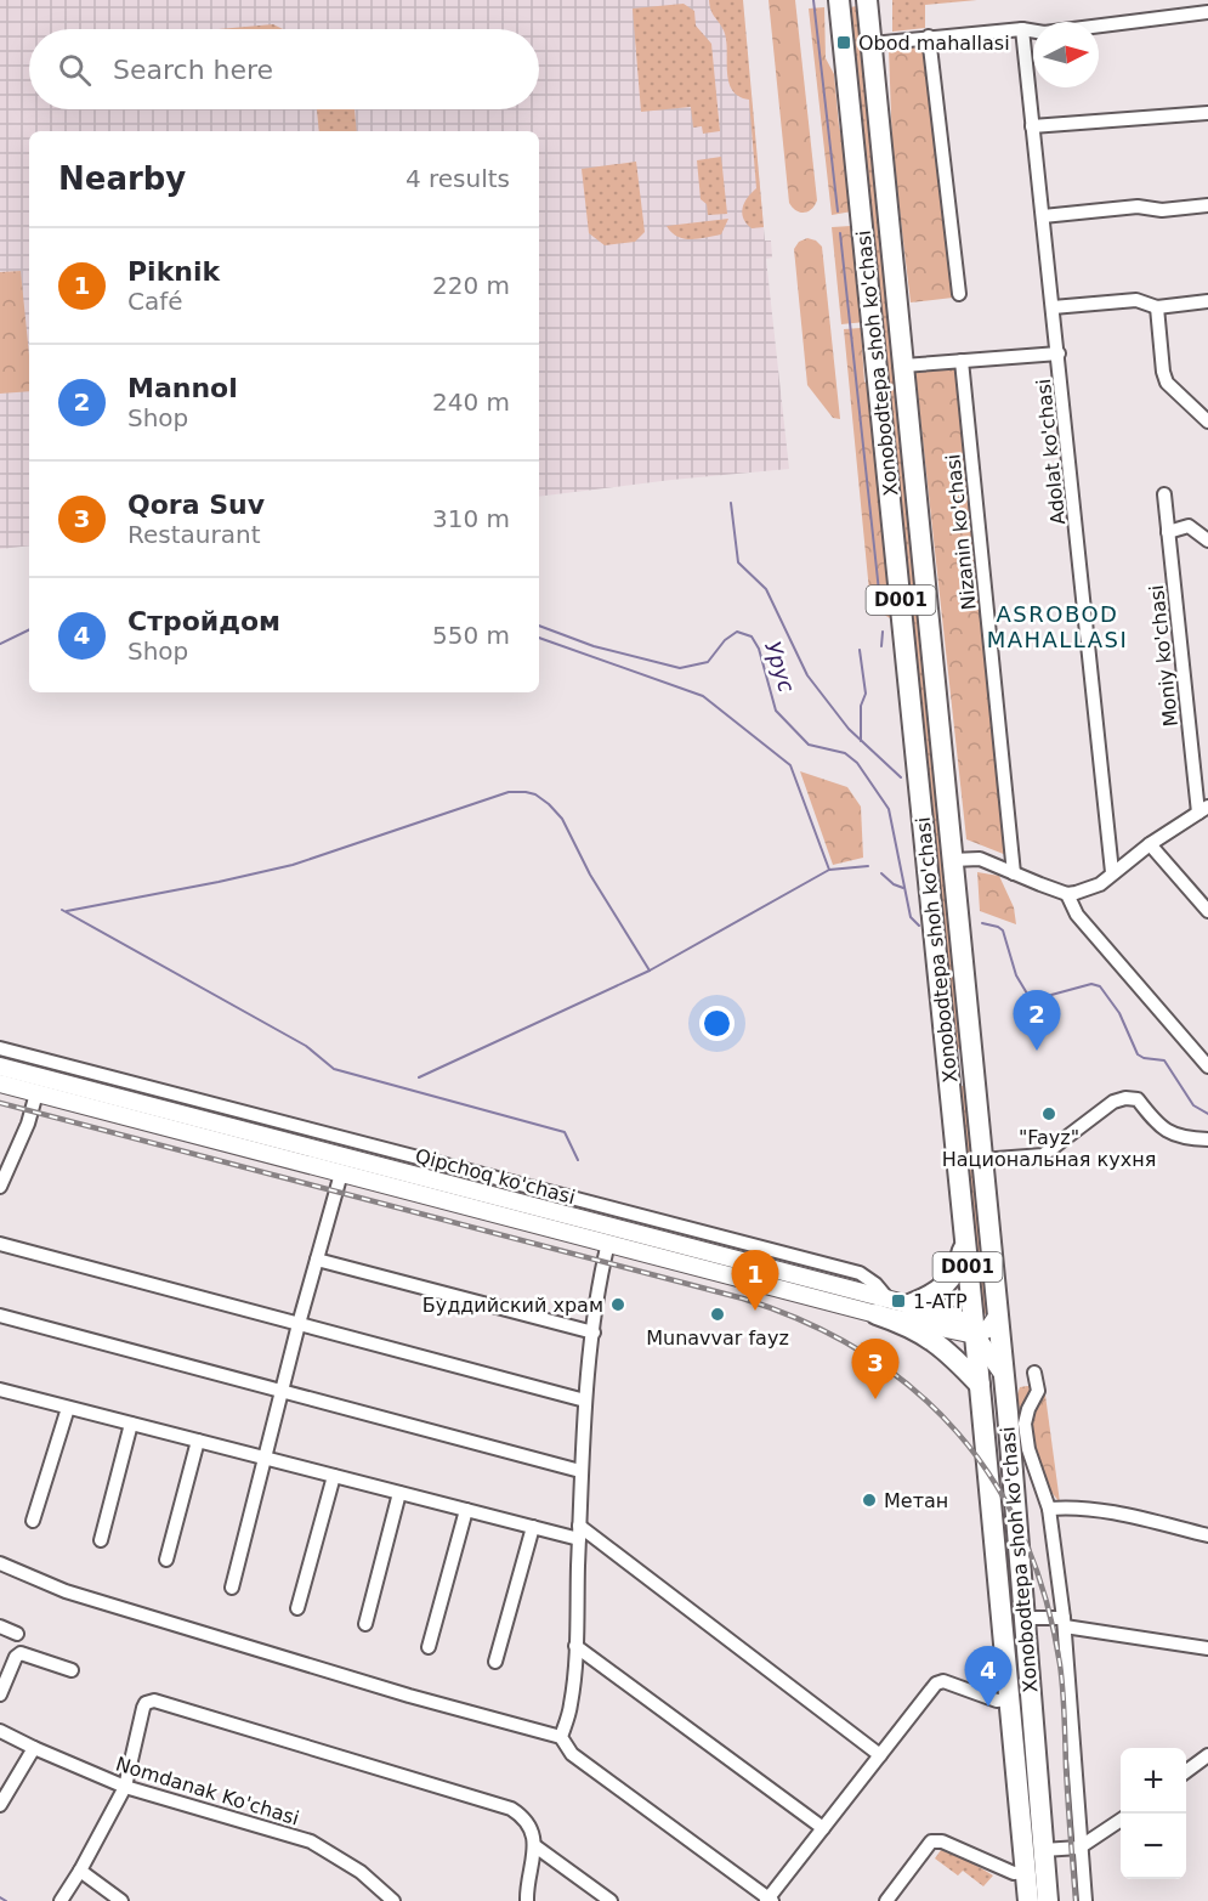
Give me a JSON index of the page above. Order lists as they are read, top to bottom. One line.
{"streets":{"highway":["Xonobodtepa shoh ko'chasi","D001"],"main road":["Qipchoq ko'chasi"],"street":["Adolat ko'chasi","Nizanin ko'chasi","Moniy ko'chasi","Nomdanak Ko'chasi"]},"crossings":[["Xonobodtepa shoh ko'chasi","Qipchoq ko'chasi"],["Adolat ko'chasi","Moniy ko'chasi"]],"districts":["ASROBOD MAHALLASI"],"water":["Урус"],"places":{"transit":["Obod mahallasi","1-ATP"],"other":["\"Fayz\" Национальная кухня","Буддийский храм","Munavvar fayz","Метан"]},"north":"right","page":{"search":"Search here","heading":["Nearby","4 results"],"list":[{"mark":"1","name":"Piknik","note":"Café","value":"220 m"},{"mark":"2","name":"Mannol","note":"Shop","value":"240 m"},{"mark":"3","name":"Qora Suv","note":"Restaurant","value":"310 m"},{"mark":"4","name":"Стройдом","note":"Shop","value":"550 m"}],"pins":["2","1","3","4"],"map_buttons":["+","−"]}}
